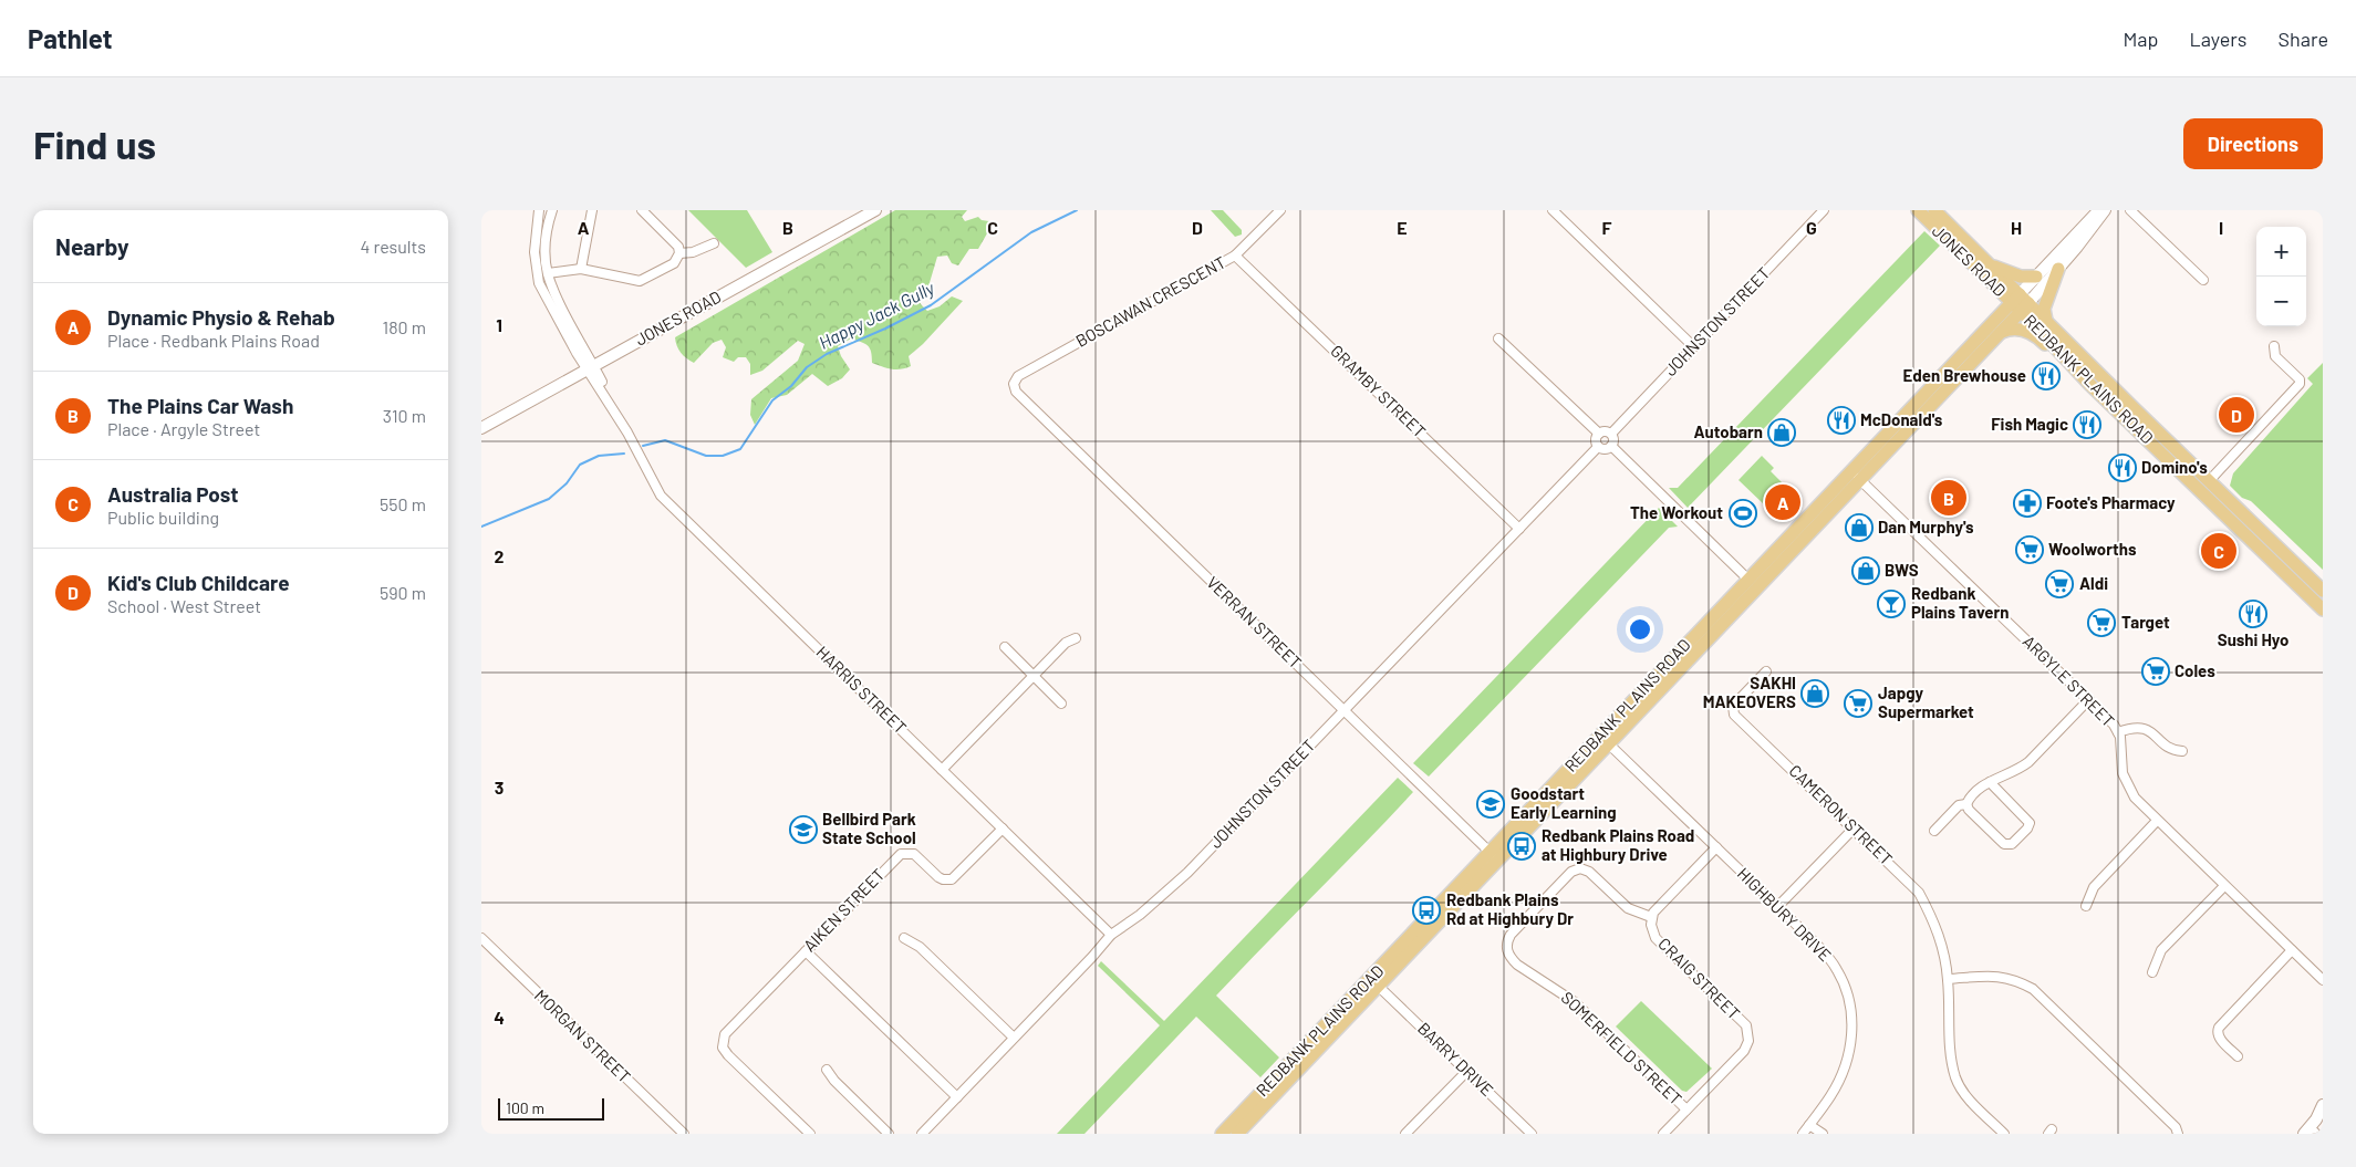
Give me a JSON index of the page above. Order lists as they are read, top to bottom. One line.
{"streets":{"main road":["JONES ROAD","REDBANK PLAINS ROAD"],"street":["BOSCAWAN CRESCENT","JOHNSTON STREET","GRAMBY STREET","VERRAN STREET","ARGYLE STREET","HARRIS STREET","CAMERON STREET","AIKEN STREET","HIGHBURY DRIVE","CRAIG STREET","MORGAN STREET","SOMERFIELD STREET","BARRY DRIVE"]},"crossings":[["JONES ROAD","REDBANK PLAINS ROAD"],["JONES ROAD","HARRIS STREET"],["BOSCAWAN CRESCENT","GRAMBY STREET"],["BOSCAWAN CRESCENT","VERRAN STREET"],["JOHNSTON STREET","GRAMBY STREET"],["JOHNSTON STREET","VERRAN STREET"],["JOHNSTON STREET","HARRIS STREET"],["REDBANK PLAINS ROAD","VERRAN STREET"],["REDBANK PLAINS ROAD","ARGYLE STREET"],["REDBANK PLAINS ROAD","HIGHBURY DRIVE"],["REDBANK PLAINS ROAD","BARRY DRIVE"],["HARRIS STREET","AIKEN STREET"],["HIGHBURY DRIVE","CRAIG STREET"],["CRAIG STREET","SOMERFIELD STREET"]],"water":["Happy Jack Gully"],"places":{"restaurant":["Eden Brewhouse","McDonald's","Fish Magic","Domino's","Sushi Hyo"],"shop":["Autobarn","Dan Murphy's","BWS","SAKHI MAKEOVERS"],"pharmacy":["Foote's Pharmacy"],"sports":["The Workout"],"supermarket":["Woolworths","Aldi","Target","Coles","Japgy Supermarket"],"bar":["Redbank Plains Tavern"],"school or university":["Goodstart Early Learning","Bellbird Park State School"],"bus stop":["Redbank Plains Road at Highbury Drive","Redbank Plains Rd at Highbury Dr"]},"scale_bar":"100 m","page":{"header":"Pathlet","nav":["Map","Layers","Share"],"buttons":"Directions","title":"Find us","heading":["Nearby","4 results"],"map_buttons":["+","−"],"list":[{"mark":"A","name":"Dynamic Physio & Rehab","note":"Place · Redbank Plains Road","value":"180 m"},{"mark":"B","name":"The Plains Car Wash","note":"Place · Argyle Street","value":"310 m"},{"mark":"C","name":"Australia Post","note":"Public building","value":"550 m"},{"mark":"D","name":"Kid's Club Childcare","note":"School · West Street","value":"590 m"}],"pins":["D","B","A","C"],"scale":"100 m"},"grid":{"columns":["A","B","C","D","E","F","G","H","I"],"rows":["1","2","3","4"]}}
